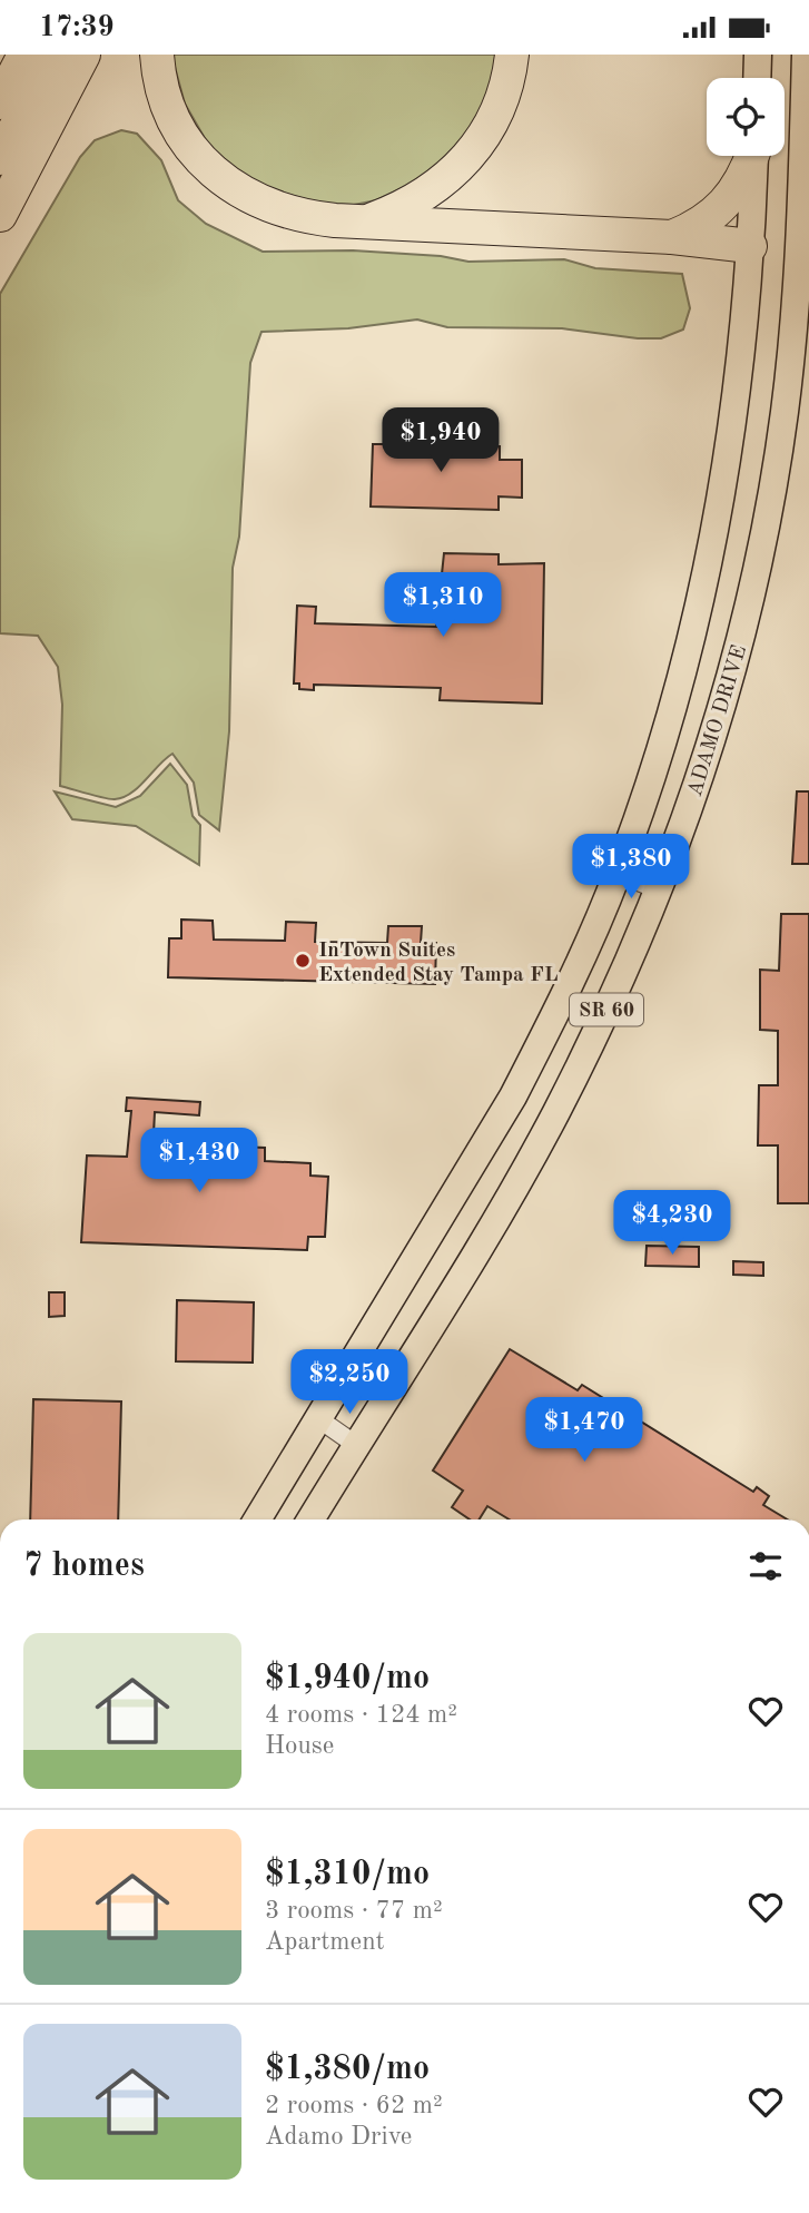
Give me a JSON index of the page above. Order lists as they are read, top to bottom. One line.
{"streets":{"main road":["ADAMO DRIVE","SR 60"]},"places":["InTown Suites Extended Stay Tampa FL"],"page":{"status":"17:39","price":["$1,940","$1,310","$1,380","$1,430","$4,230","$2,250","$1,470"],"heading":"7 homes","list":[{"name":"$1,940/mo","note":"4 rooms · 124 m² · House"},{"name":"$1,310/mo","note":"3 rooms · 77 m² · Apartment"},{"name":"$1,380/mo","note":"2 rooms · 62 m² · Adamo Drive"}]}}
